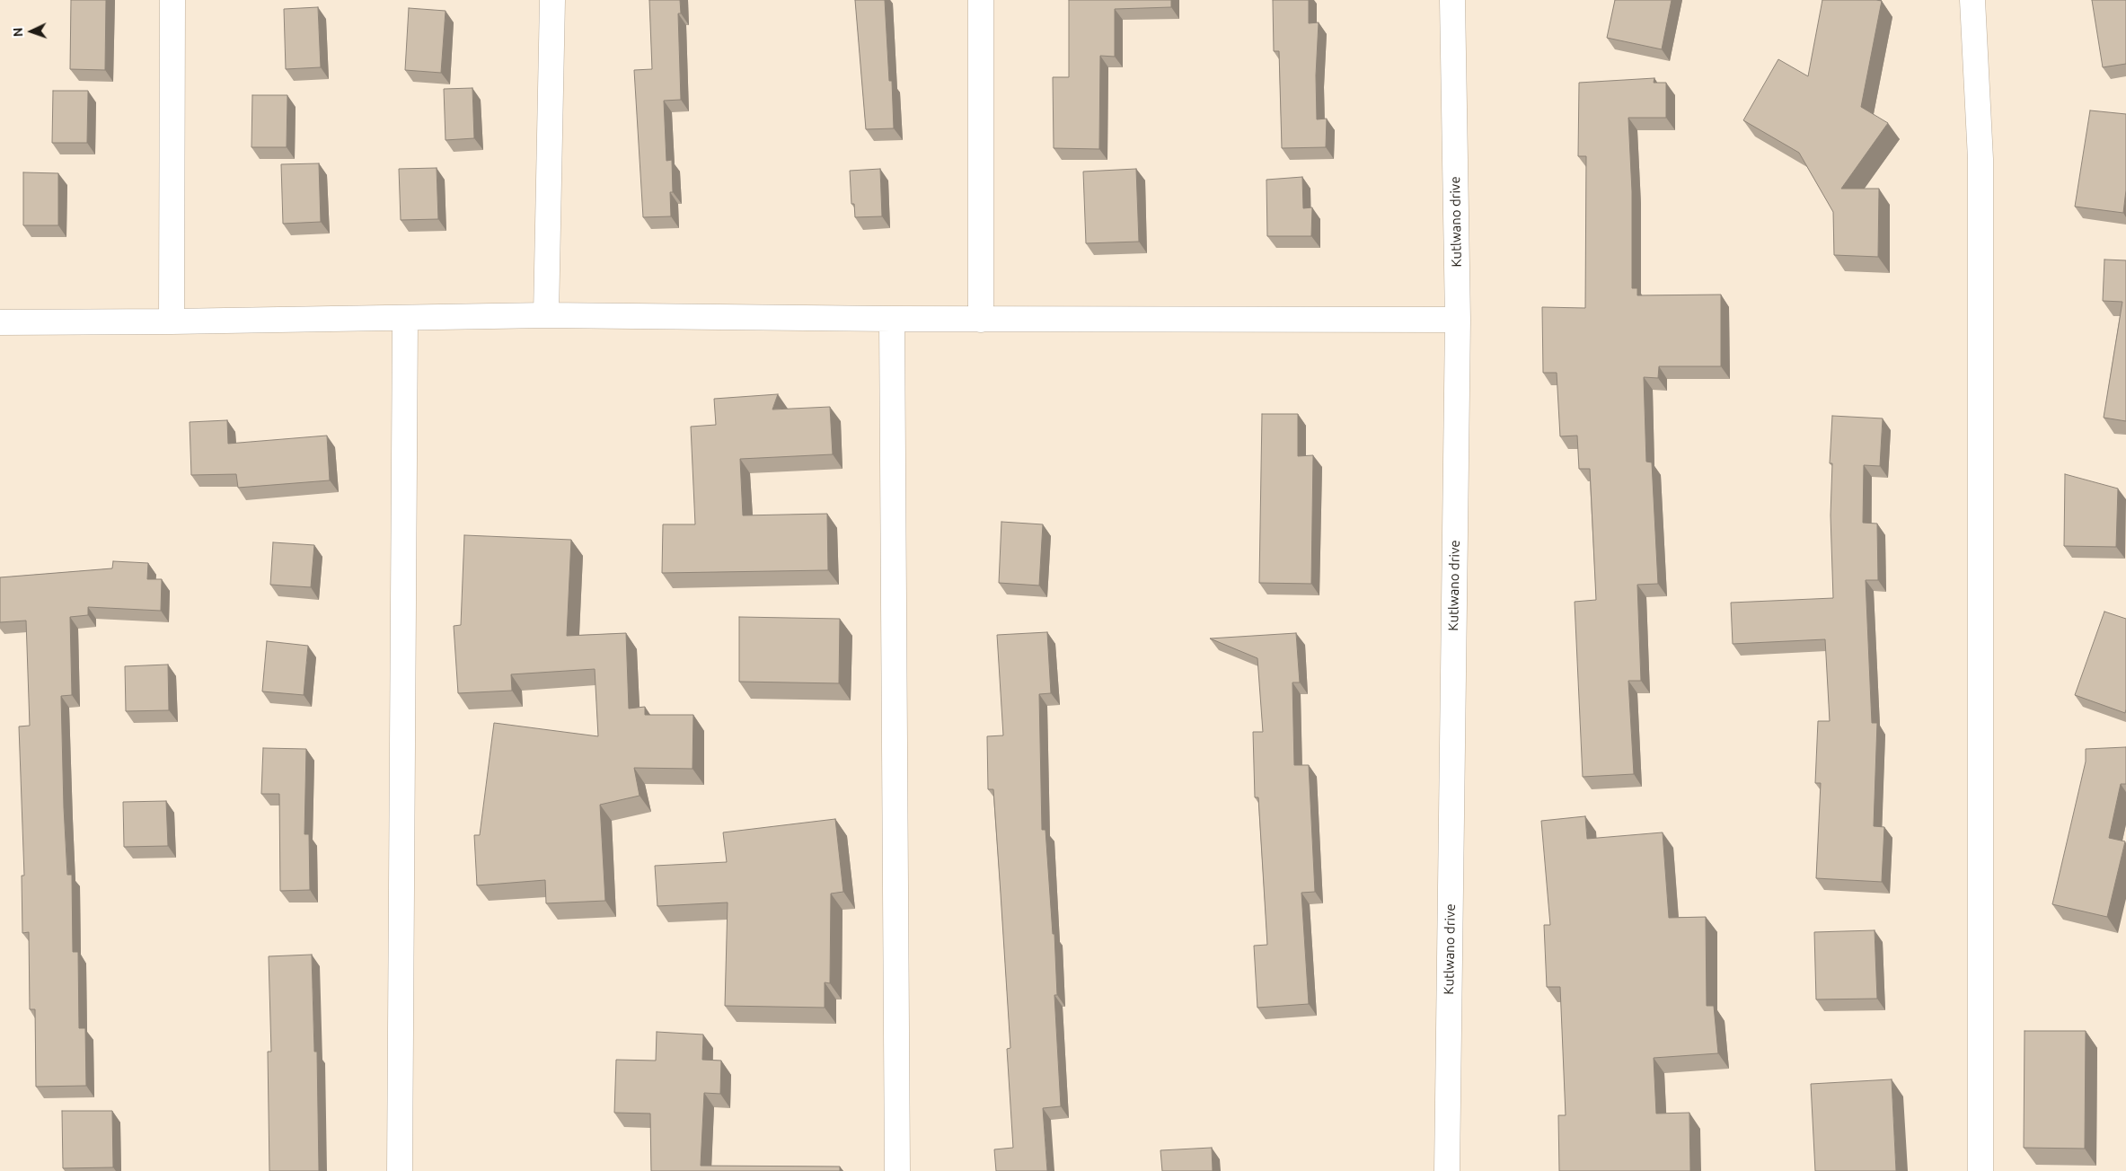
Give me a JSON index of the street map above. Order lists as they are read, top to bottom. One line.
{"streets":{"street":["Kutlwano drive"]},"north":"left"}
